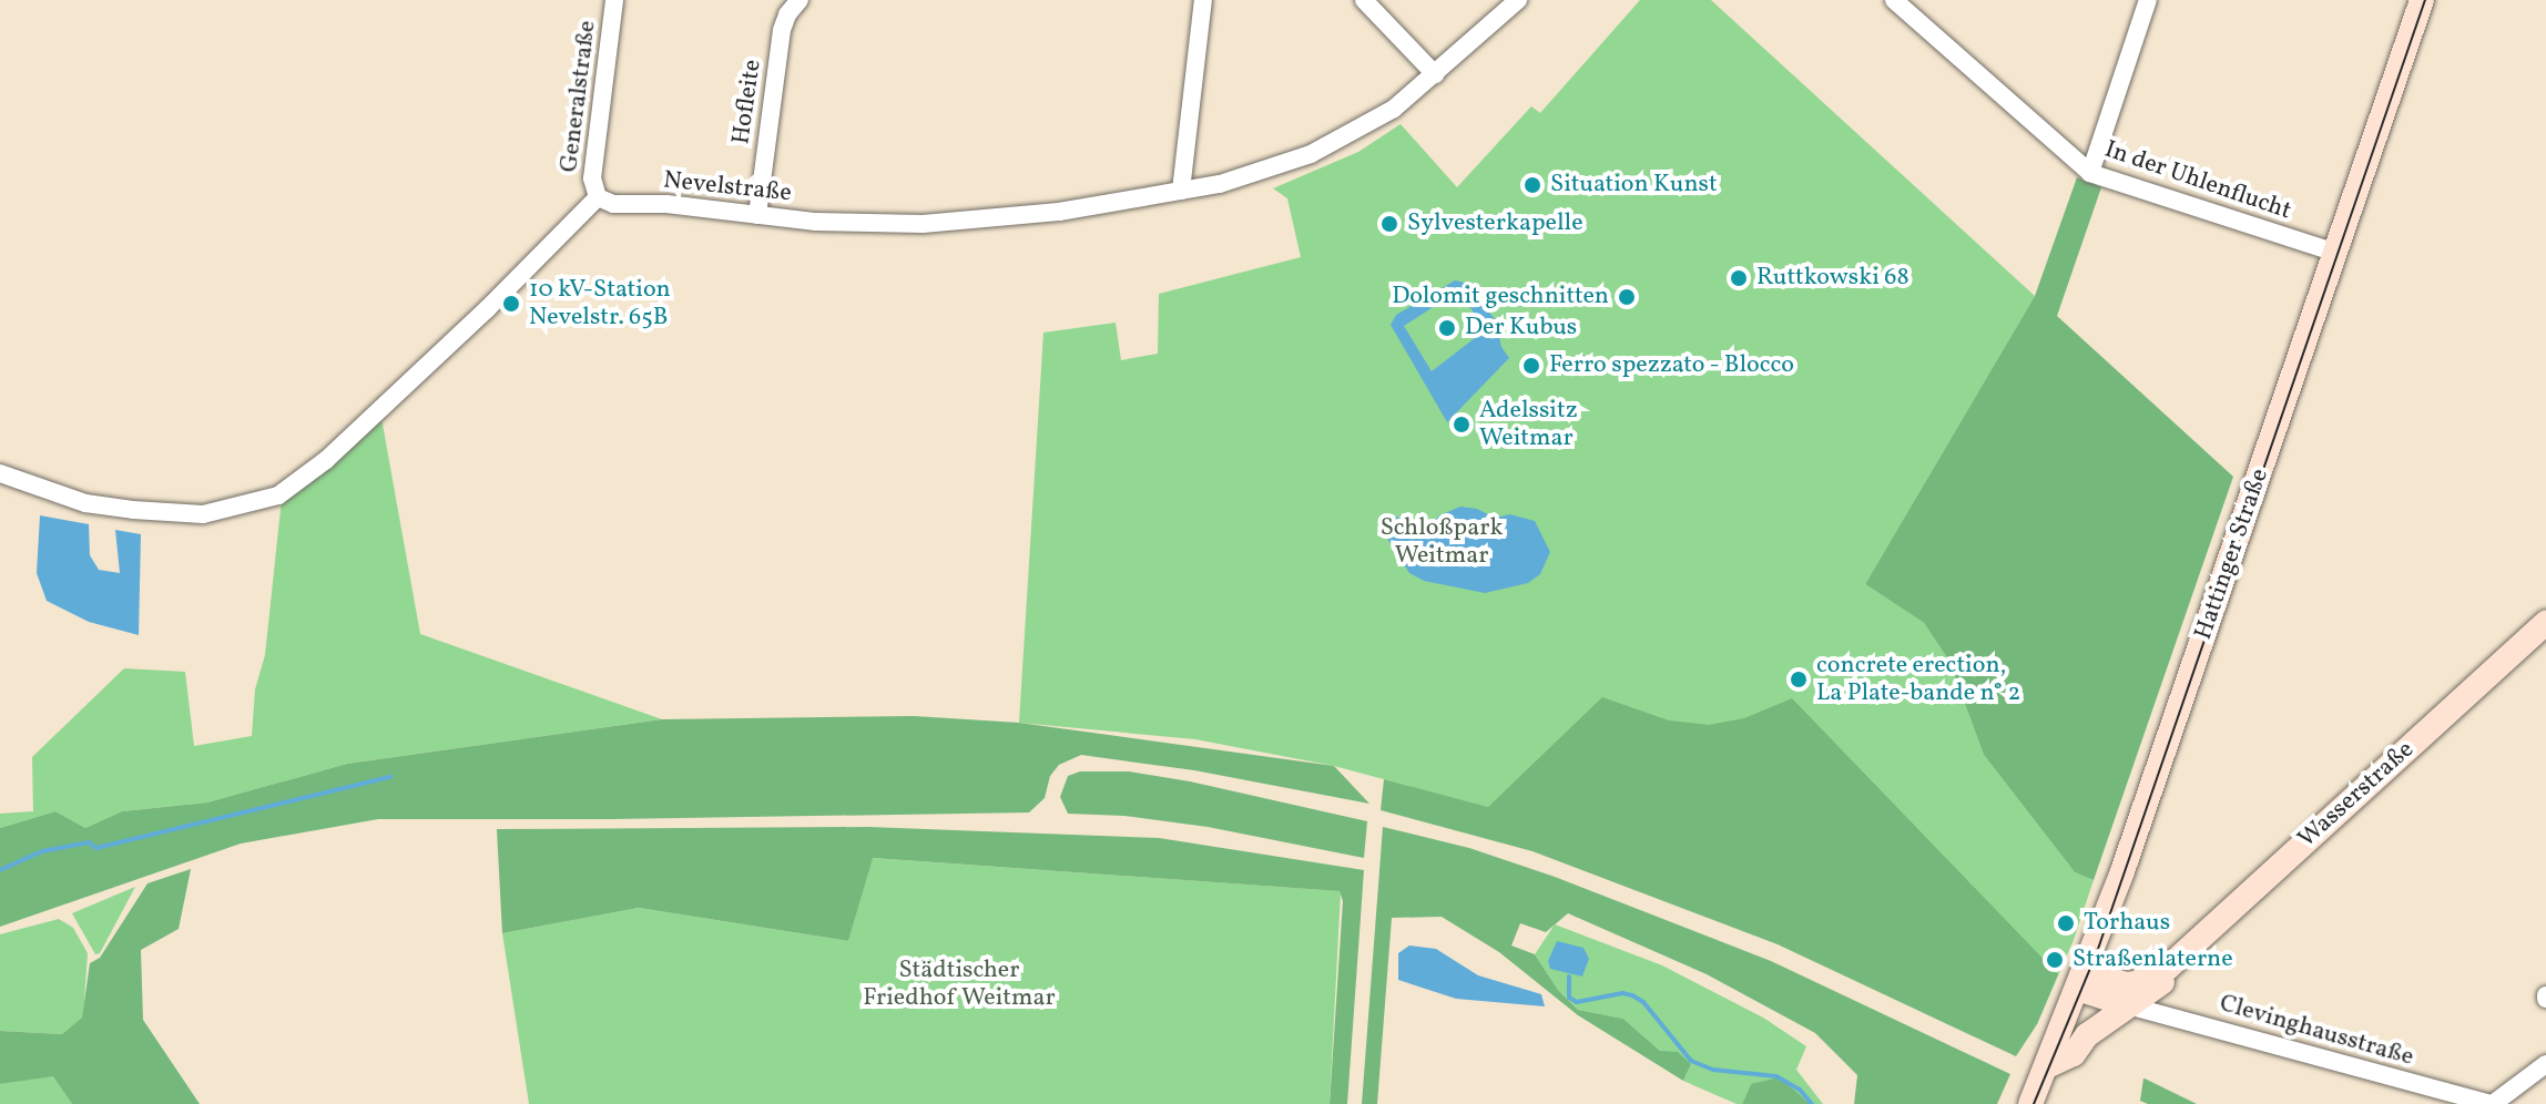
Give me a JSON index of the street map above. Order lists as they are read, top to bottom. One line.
{"streets":{"main road":["Hattinger Straße","Wasserstraße"],"street":["Generalstraße","Hofleite","In der Uhlenflucht","Nevelstraße","Clevinghausstraße"]},"crossings":[["Generalstraße","Nevelstraße"],["Hofleite","Nevelstraße"],["In der Uhlenflucht","Hattinger Straße"],["Hattinger Straße","Wasserstraße"],["Wasserstraße","Clevinghausstraße"]],"parks":["Schloßpark Weitmar","Städtischer Friedhof Weitmar"],"places":["Situation Kunst","Sylvesterkapelle","Ruttkowski 68","Dolomit geschnitten","10 kV-Station Nevelstr. 65B","Der Kubus","Ferro spezzato - Blocco","Adelssitz Weitmar","concrete erection, La Plate-bande n° 2","Torhaus","Straßenlaterne"]}
